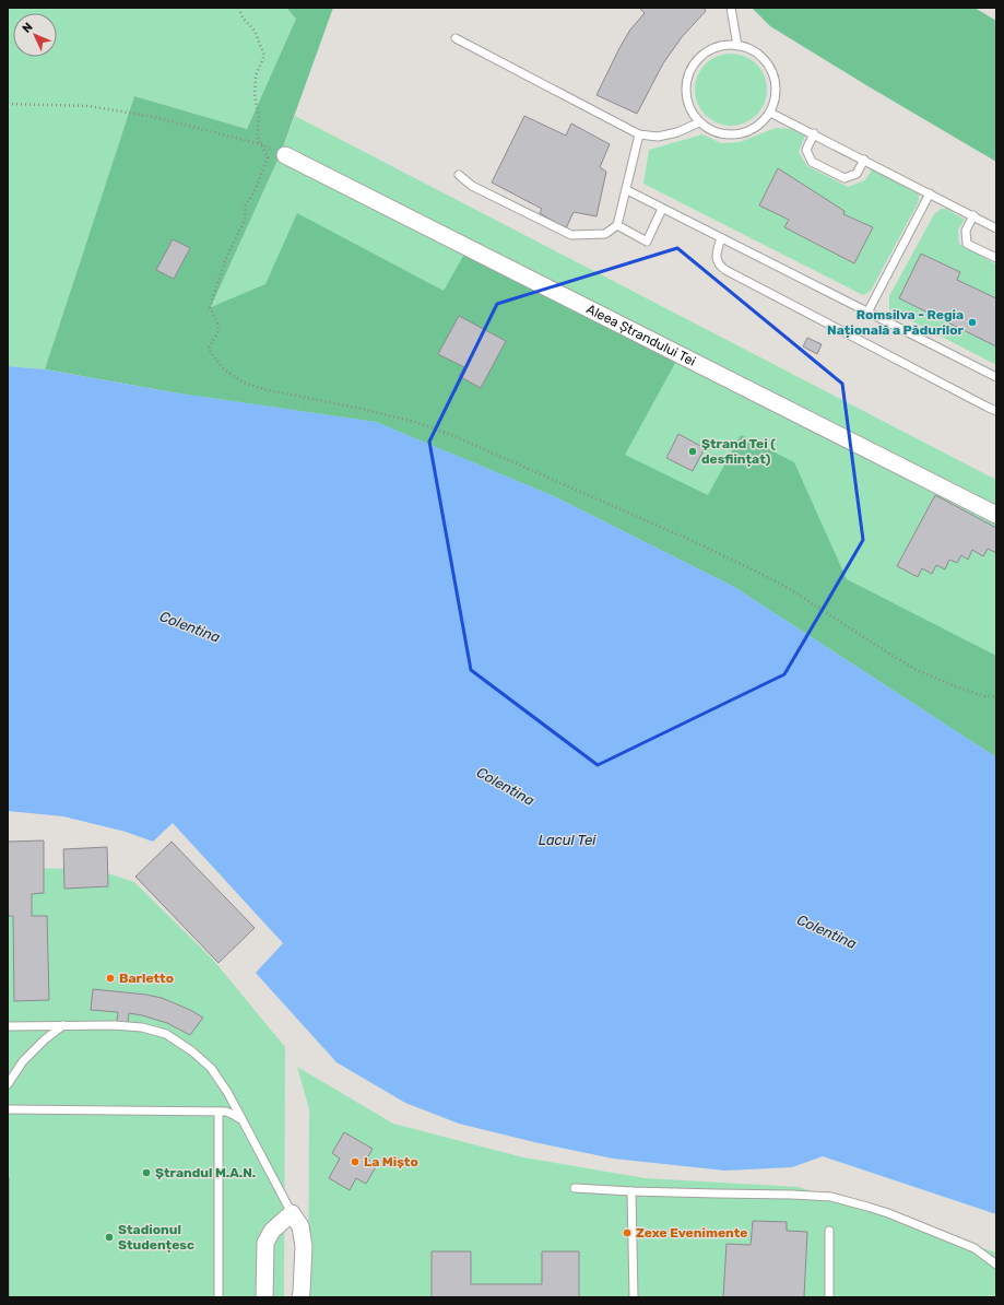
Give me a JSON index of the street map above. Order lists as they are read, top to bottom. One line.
{"streets":{"street":["Aleea Ștrandului Tei"]},"water":["Colentina","Lacul Tei"],"places":["Romsilva - Regia Națională a Pădurilor","Ștrand Tei ( desființat)","Barletto","La Mișto","Ștrandul M.A.N.","Zexe Evenimente","Stadionul Studențesc"],"north":"top left"}
